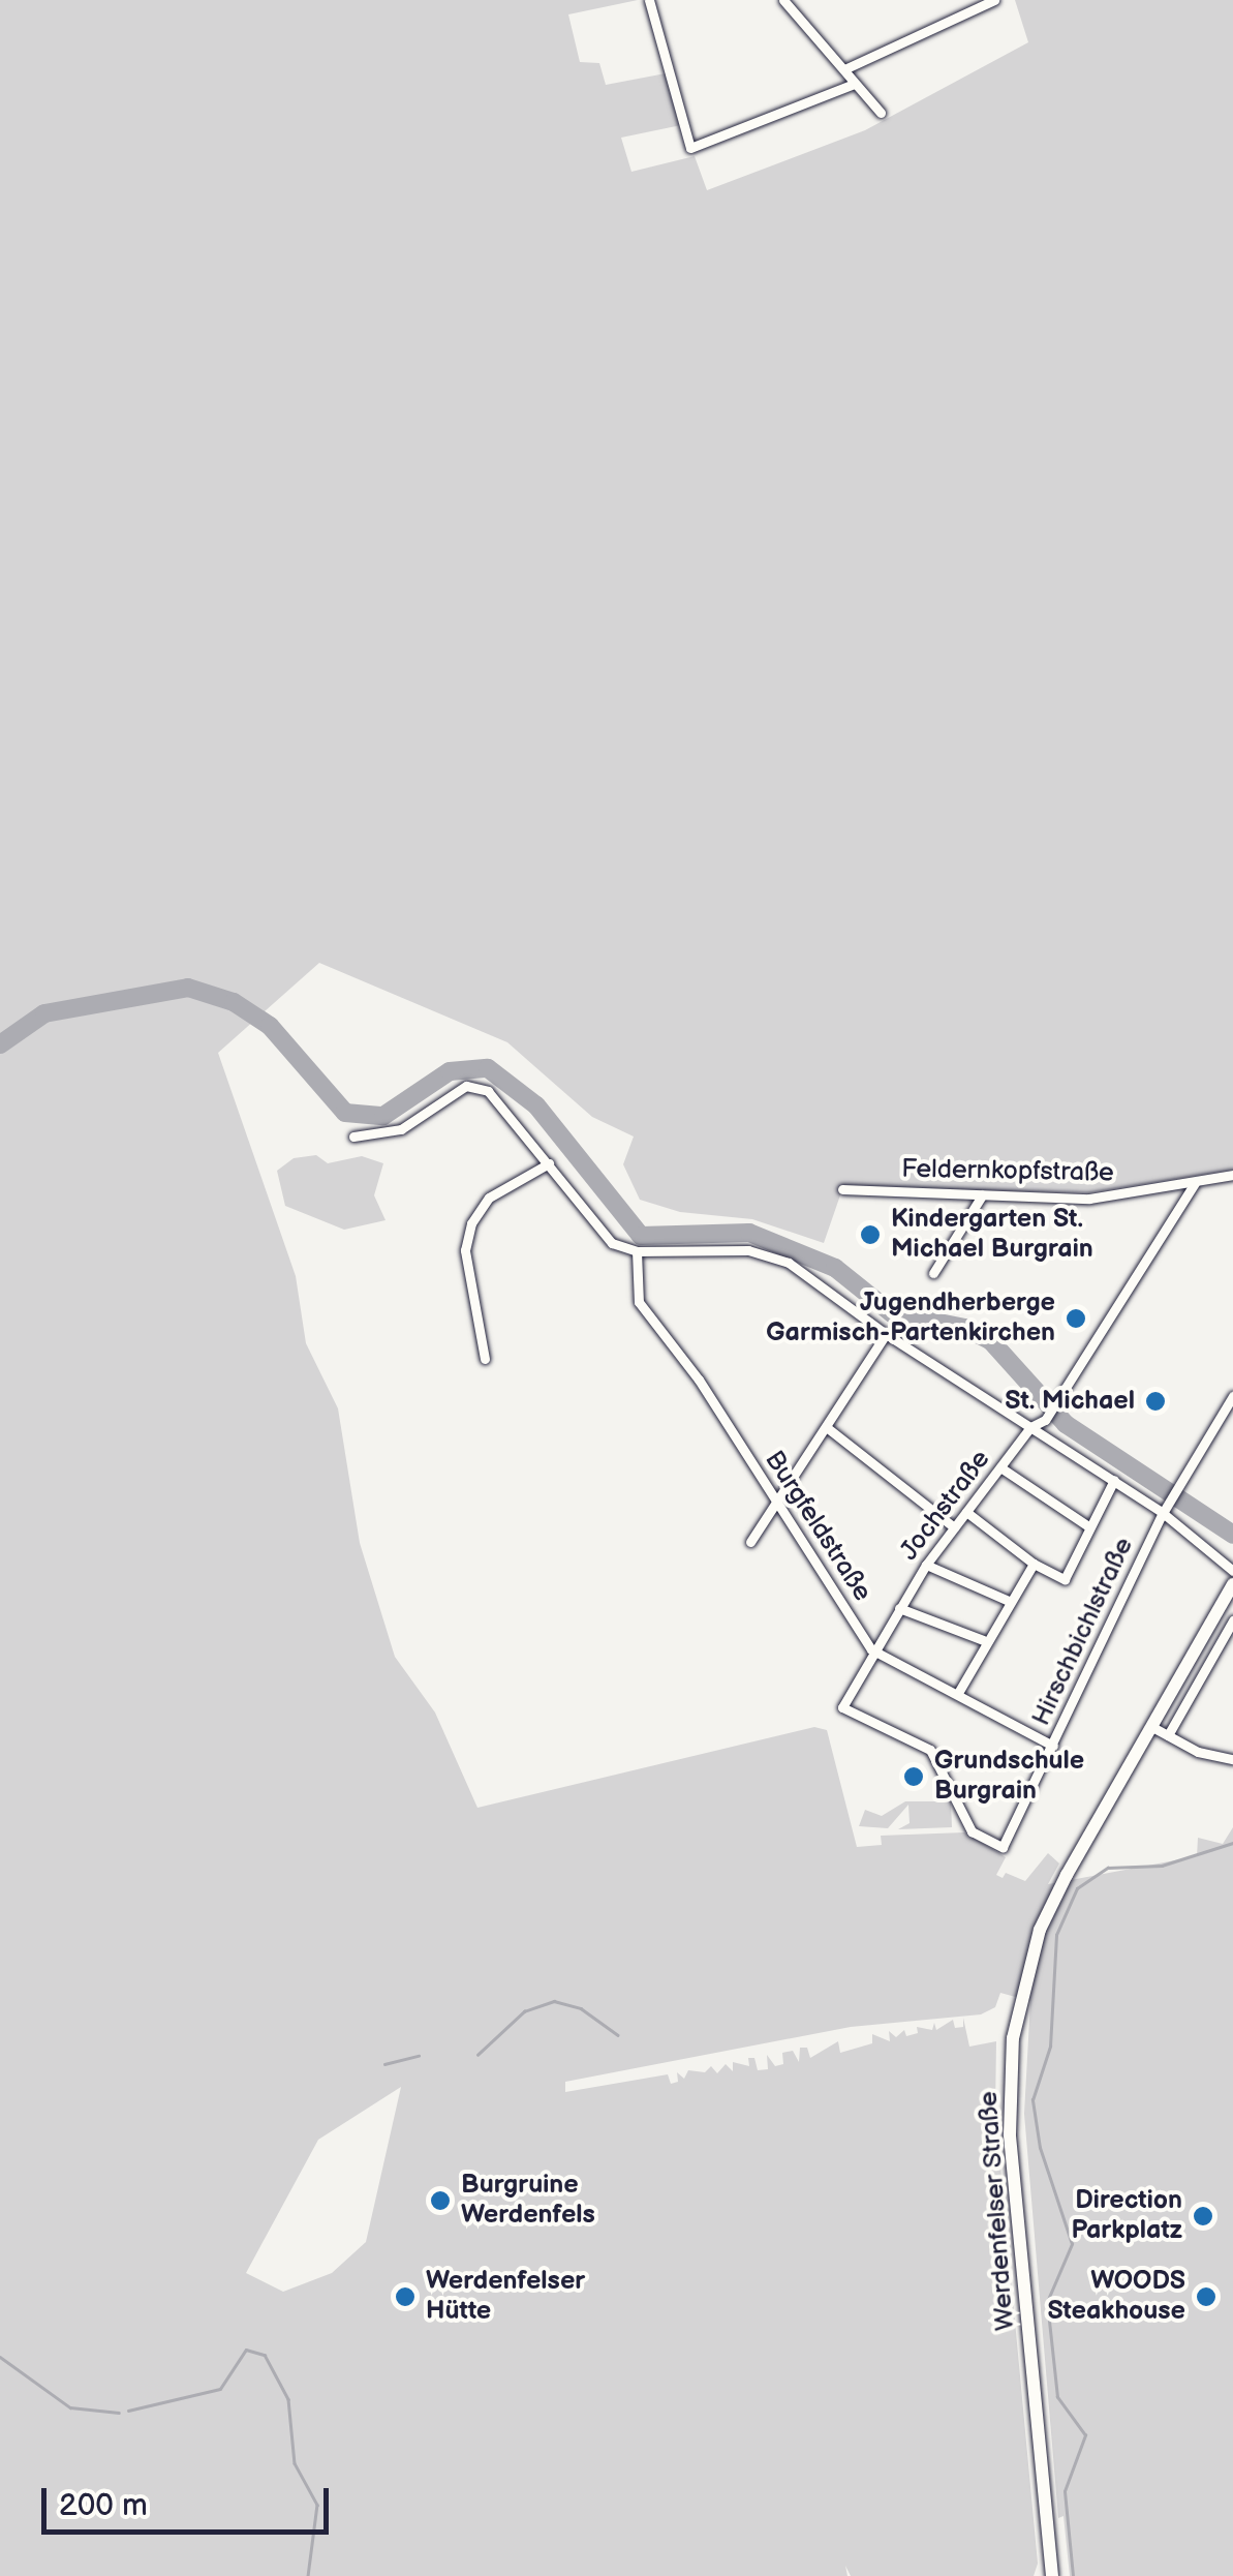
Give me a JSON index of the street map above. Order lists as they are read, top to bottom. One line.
{"streets":{"street":["Feldernkopfstraße","Jochstraße","Burgfeldstraße","Hirschbichlstraße","Werdenfelser Straße"]},"crossings":[["Feldernkopfstraße","Jochstraße"],["Jochstraße","Burgfeldstraße"],["Jochstraße","Hirschbichlstraße"]],"places":["Kindergarten St. Michael Burgrain","Jugendherberge Garmisch-Partenkirchen","St. Michael","Grundschule Burgrain","Burgruine Werdenfels","Direction Parkplatz","Werdenfelser Hütte","WOODS Steakhouse"],"scale_bar":"200 m"}
